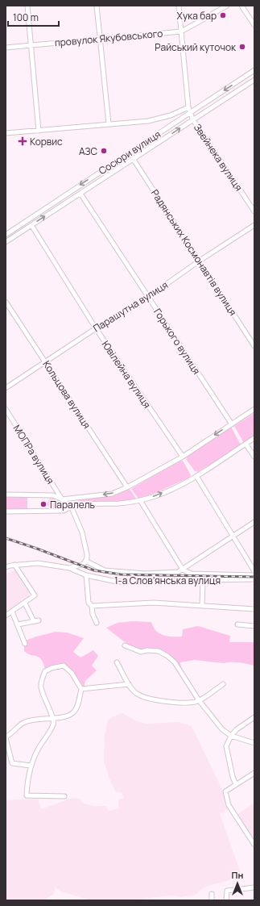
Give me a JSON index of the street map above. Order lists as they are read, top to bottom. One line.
{"streets":{"street":["провулок Якубовського","Сосюри вулиця","Звейнека вулиця","Радянських Космонавтів вулиця","Парашутна вулиця","Горького вулиця","Ювілейна вулиця","Кольцова вулиця","МОПРа вулиця","1-а Слов’янська вулиця"]},"crossings":[["Сосюри вулиця","Звейнека вулиця"],["Сосюри вулиця","Радянських Космонавтів вулиця"],["Сосюри вулиця","Горького вулиця"],["Сосюри вулиця","Ювілейна вулиця"],["Радянських Космонавтів вулиця","Парашутна вулиця"],["Парашутна вулиця","Горького вулиця"],["Парашутна вулиця","Ювілейна вулиця"],["Парашутна вулиця","Кольцова вулиця"]],"places":{"other":["Хука бар","Райський куточок","АЗС","Паралель"],"health":["Корвис"]},"scale_bar":"100 m","north":"top"}
